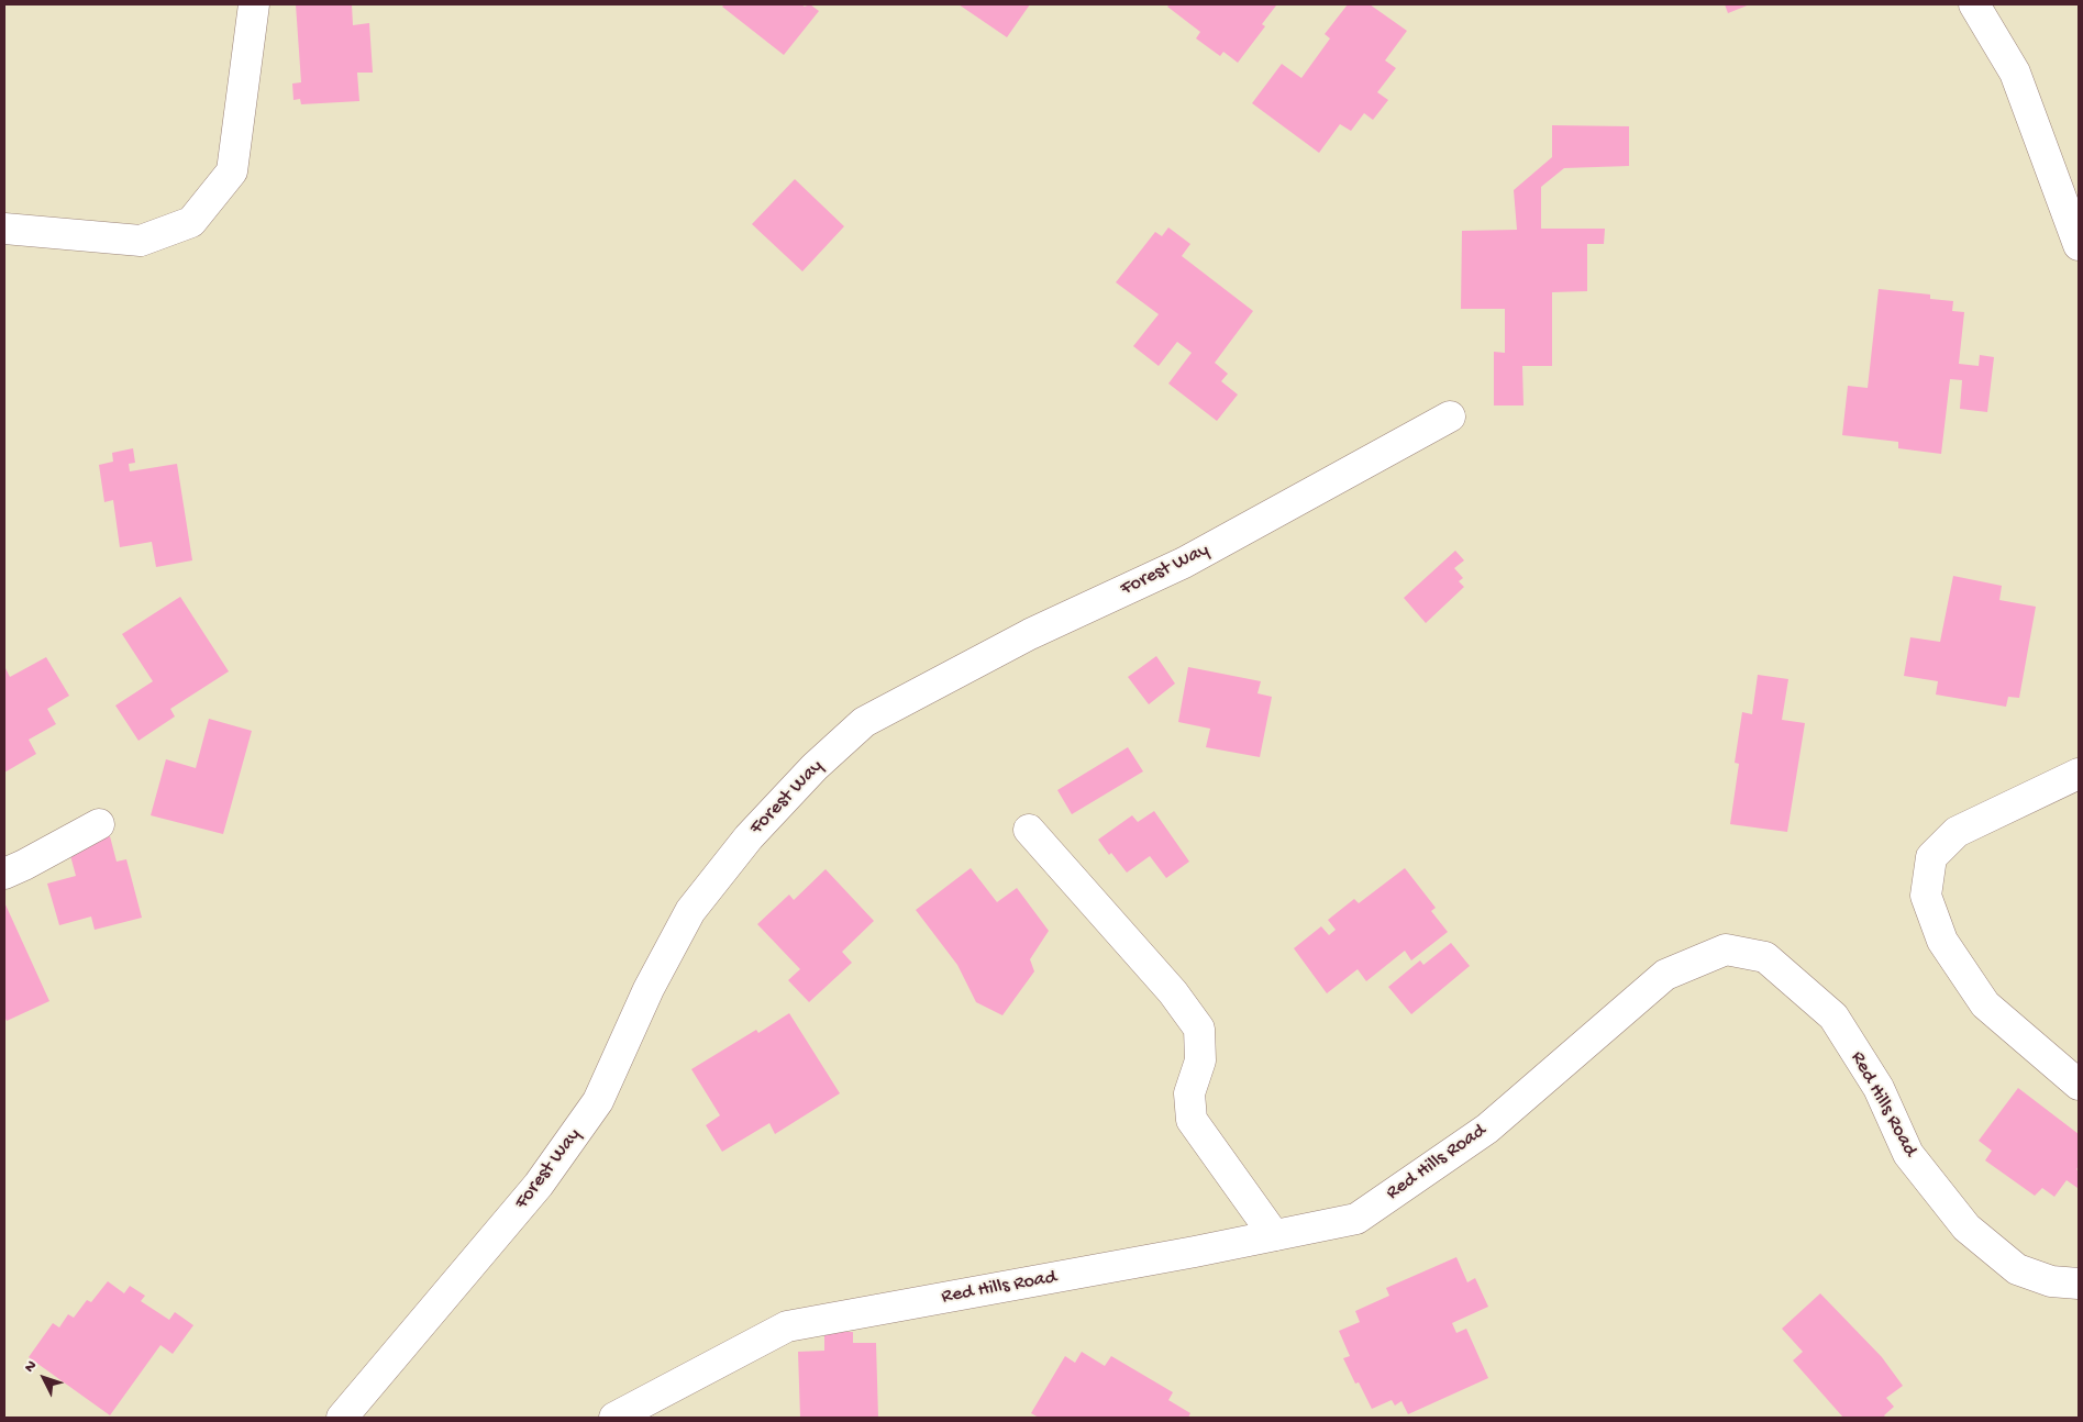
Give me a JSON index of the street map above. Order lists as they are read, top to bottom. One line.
{"streets":{"street":["Forest Way","Red Hills Road"]},"north":"top left"}
